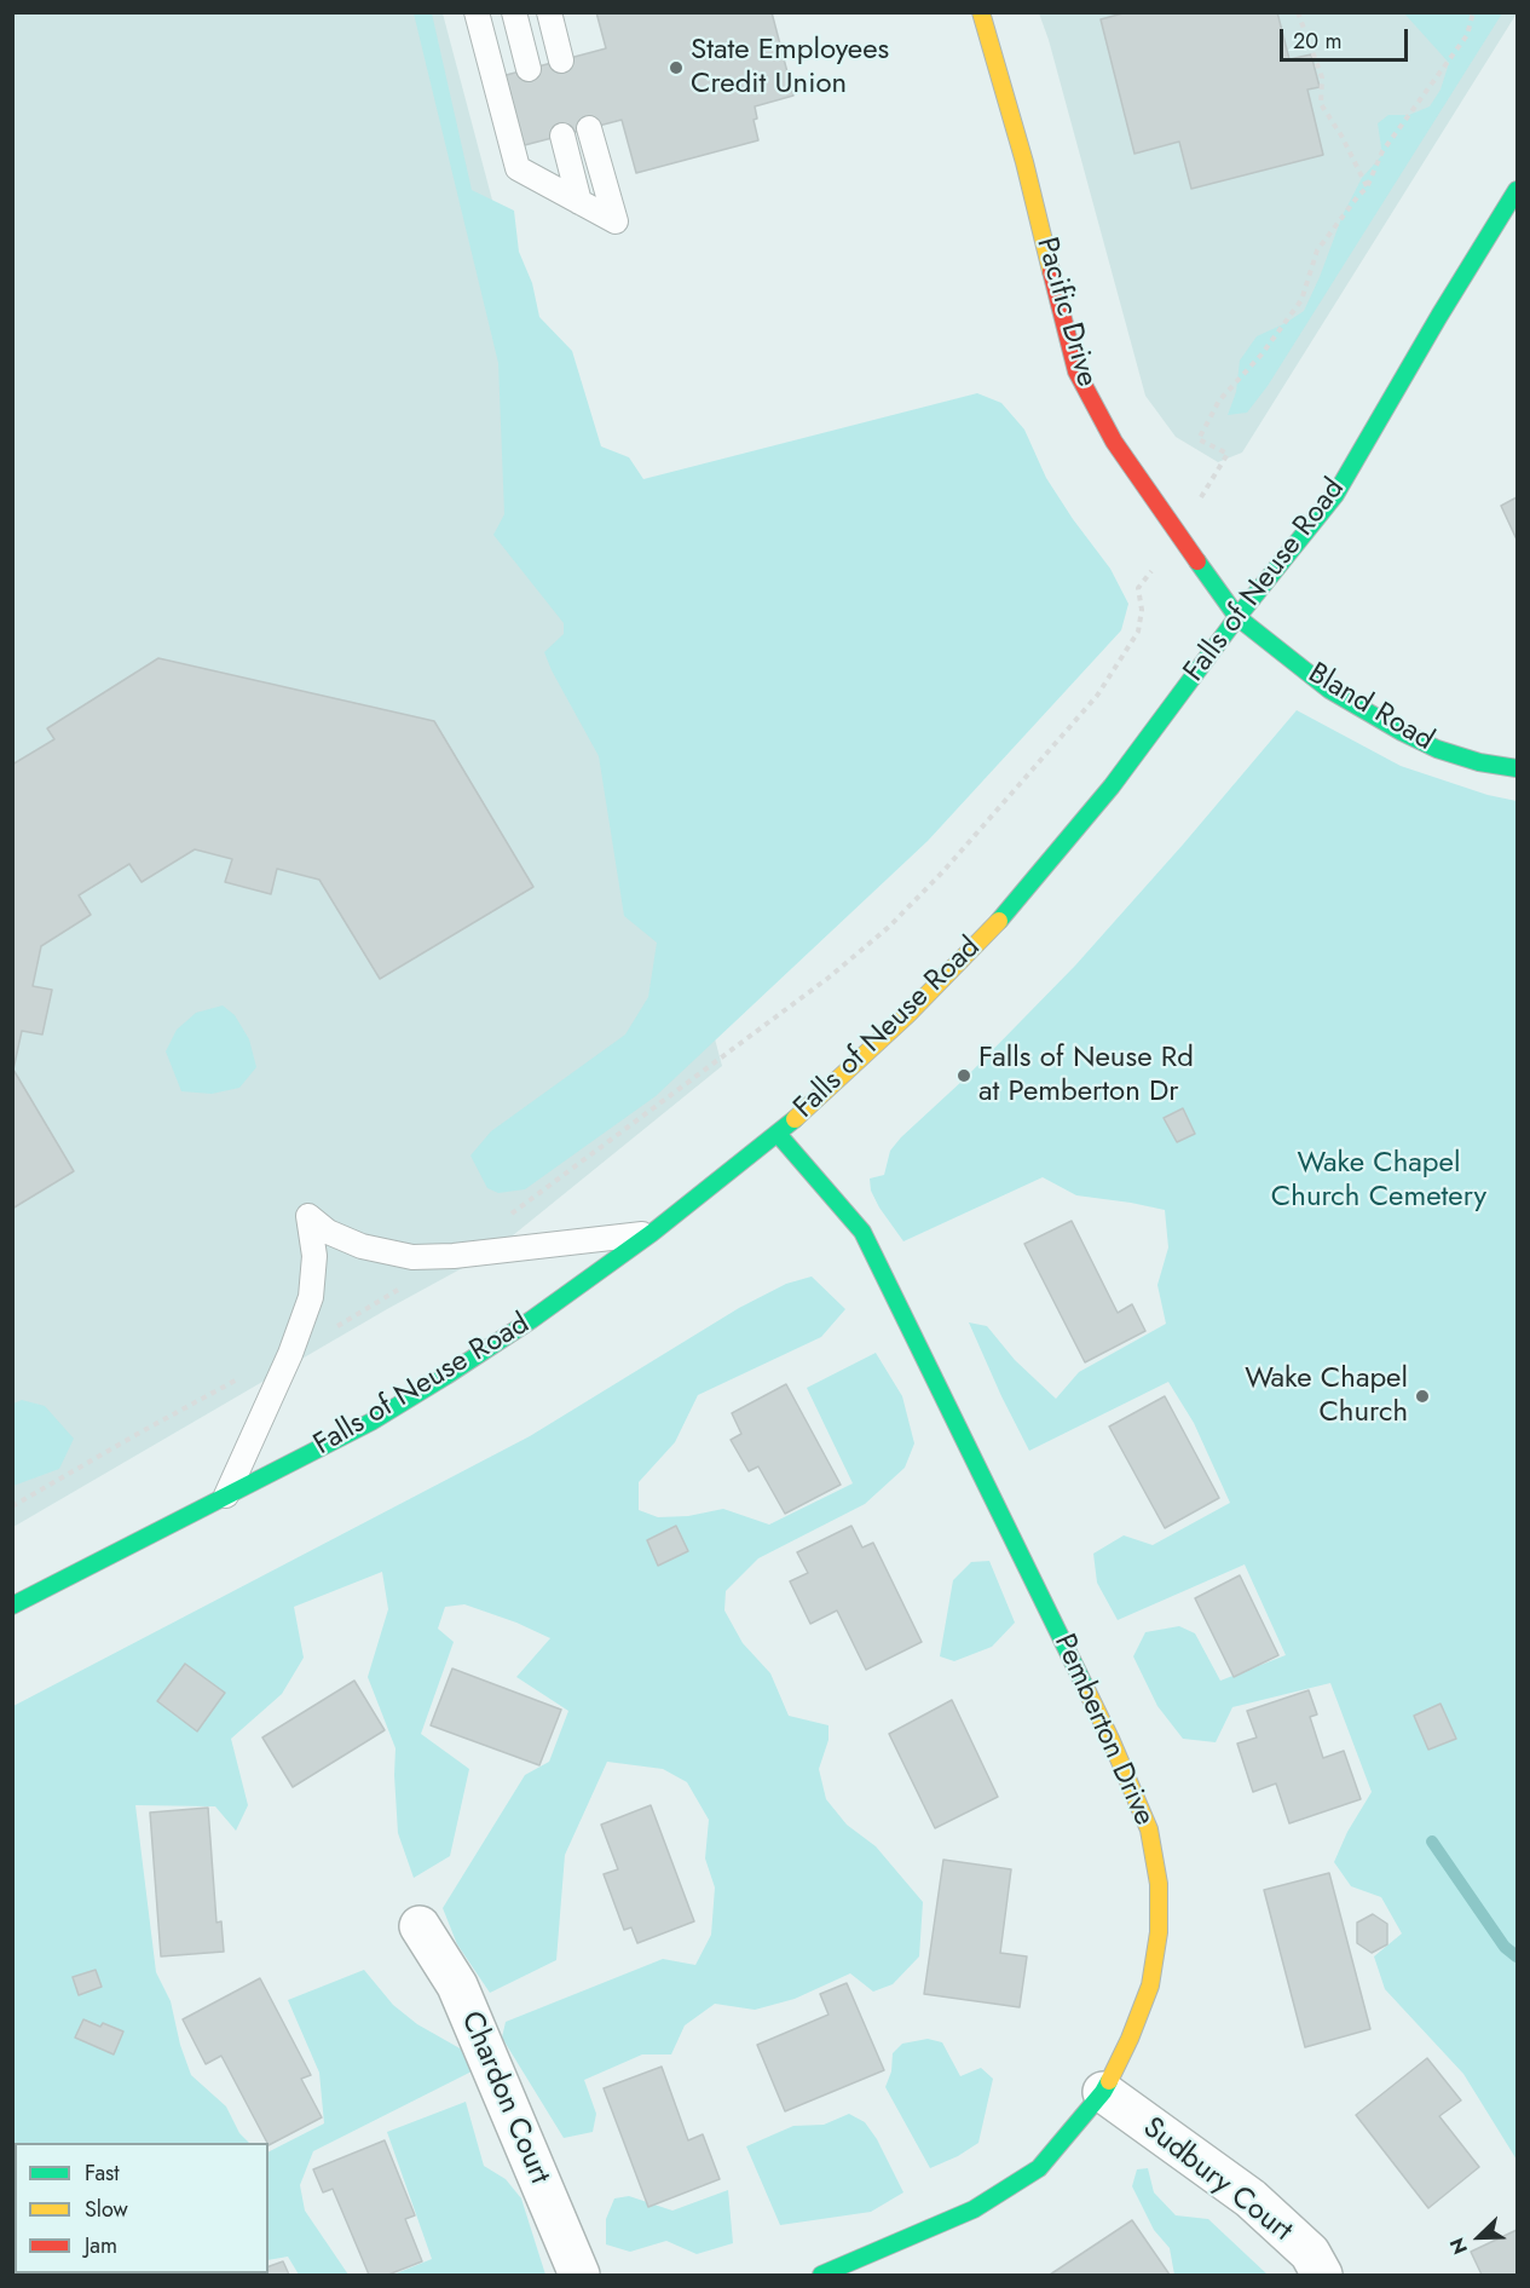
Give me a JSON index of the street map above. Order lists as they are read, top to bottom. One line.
{"streets":{"street":["Pacific Drive","Falls of Neuse Road","Bland Road","Pemberton Drive","Chardon Court","Sudbury Court"]},"crossings":[["Pacific Drive","Falls of Neuse Road"],["Pacific Drive","Bland Road"],["Falls of Neuse Road","Bland Road"],["Falls of Neuse Road","Pemberton Drive"],["Pemberton Drive","Sudbury Court"]],"parks":["Wake Chapel Church Cemetery"],"places":["State Employees Credit Union","Falls of Neuse Rd at Pemberton Dr","Wake Chapel Church"],"legend":["Fast","Slow","Jam"],"scale_bar":"20 m","north":"bottom left"}
